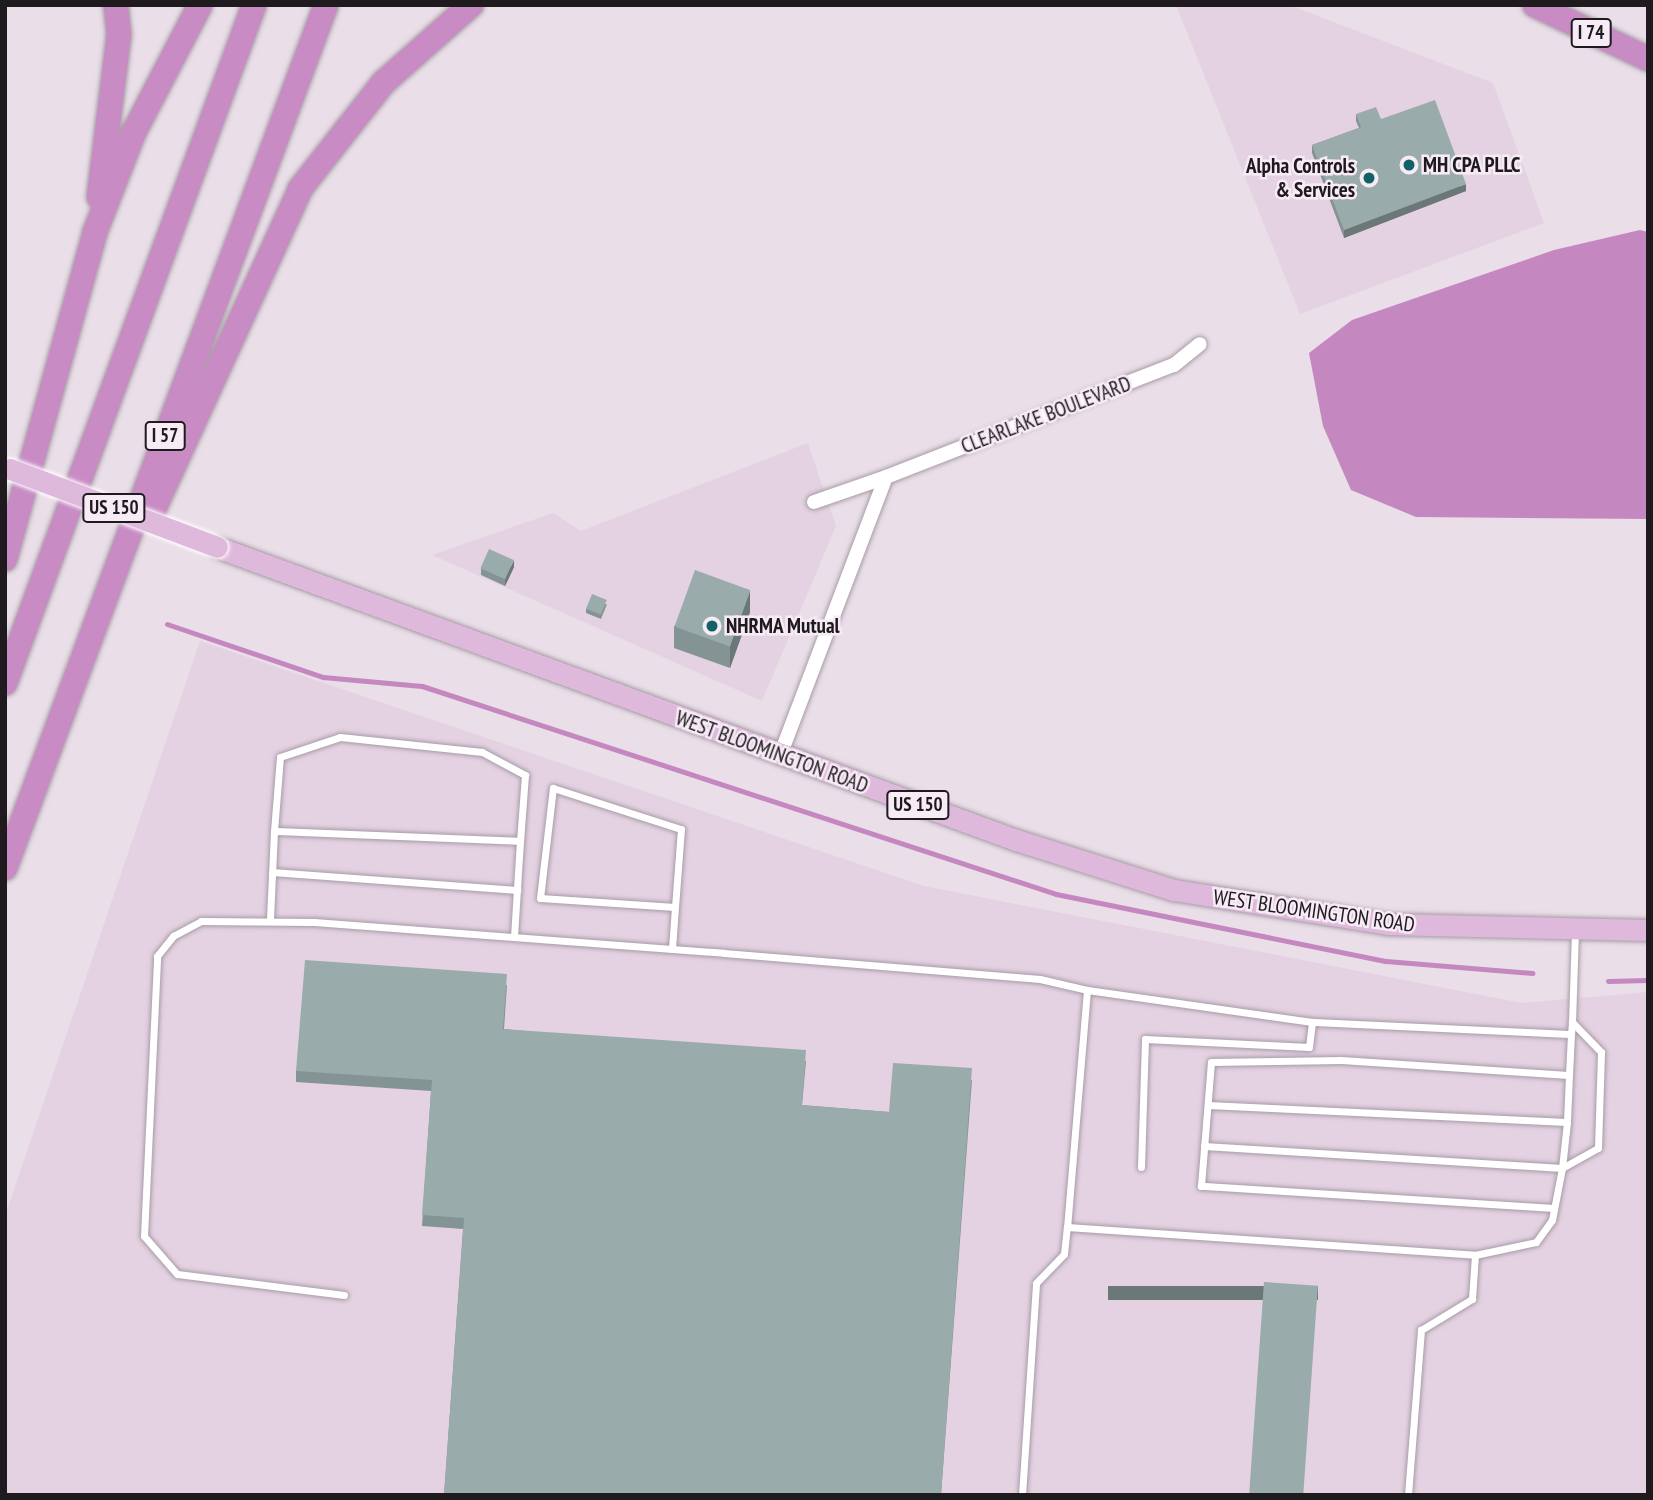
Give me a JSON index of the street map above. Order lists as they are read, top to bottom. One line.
{"streets":{"highway":["I 74","I 57"],"main road":["US 150","WEST BLOOMINGTON ROAD"],"street":["CLEARLAKE BOULEVARD"]},"places":["MH CPA PLLC","Alpha Controls & Services","NHRMA Mutual"]}
